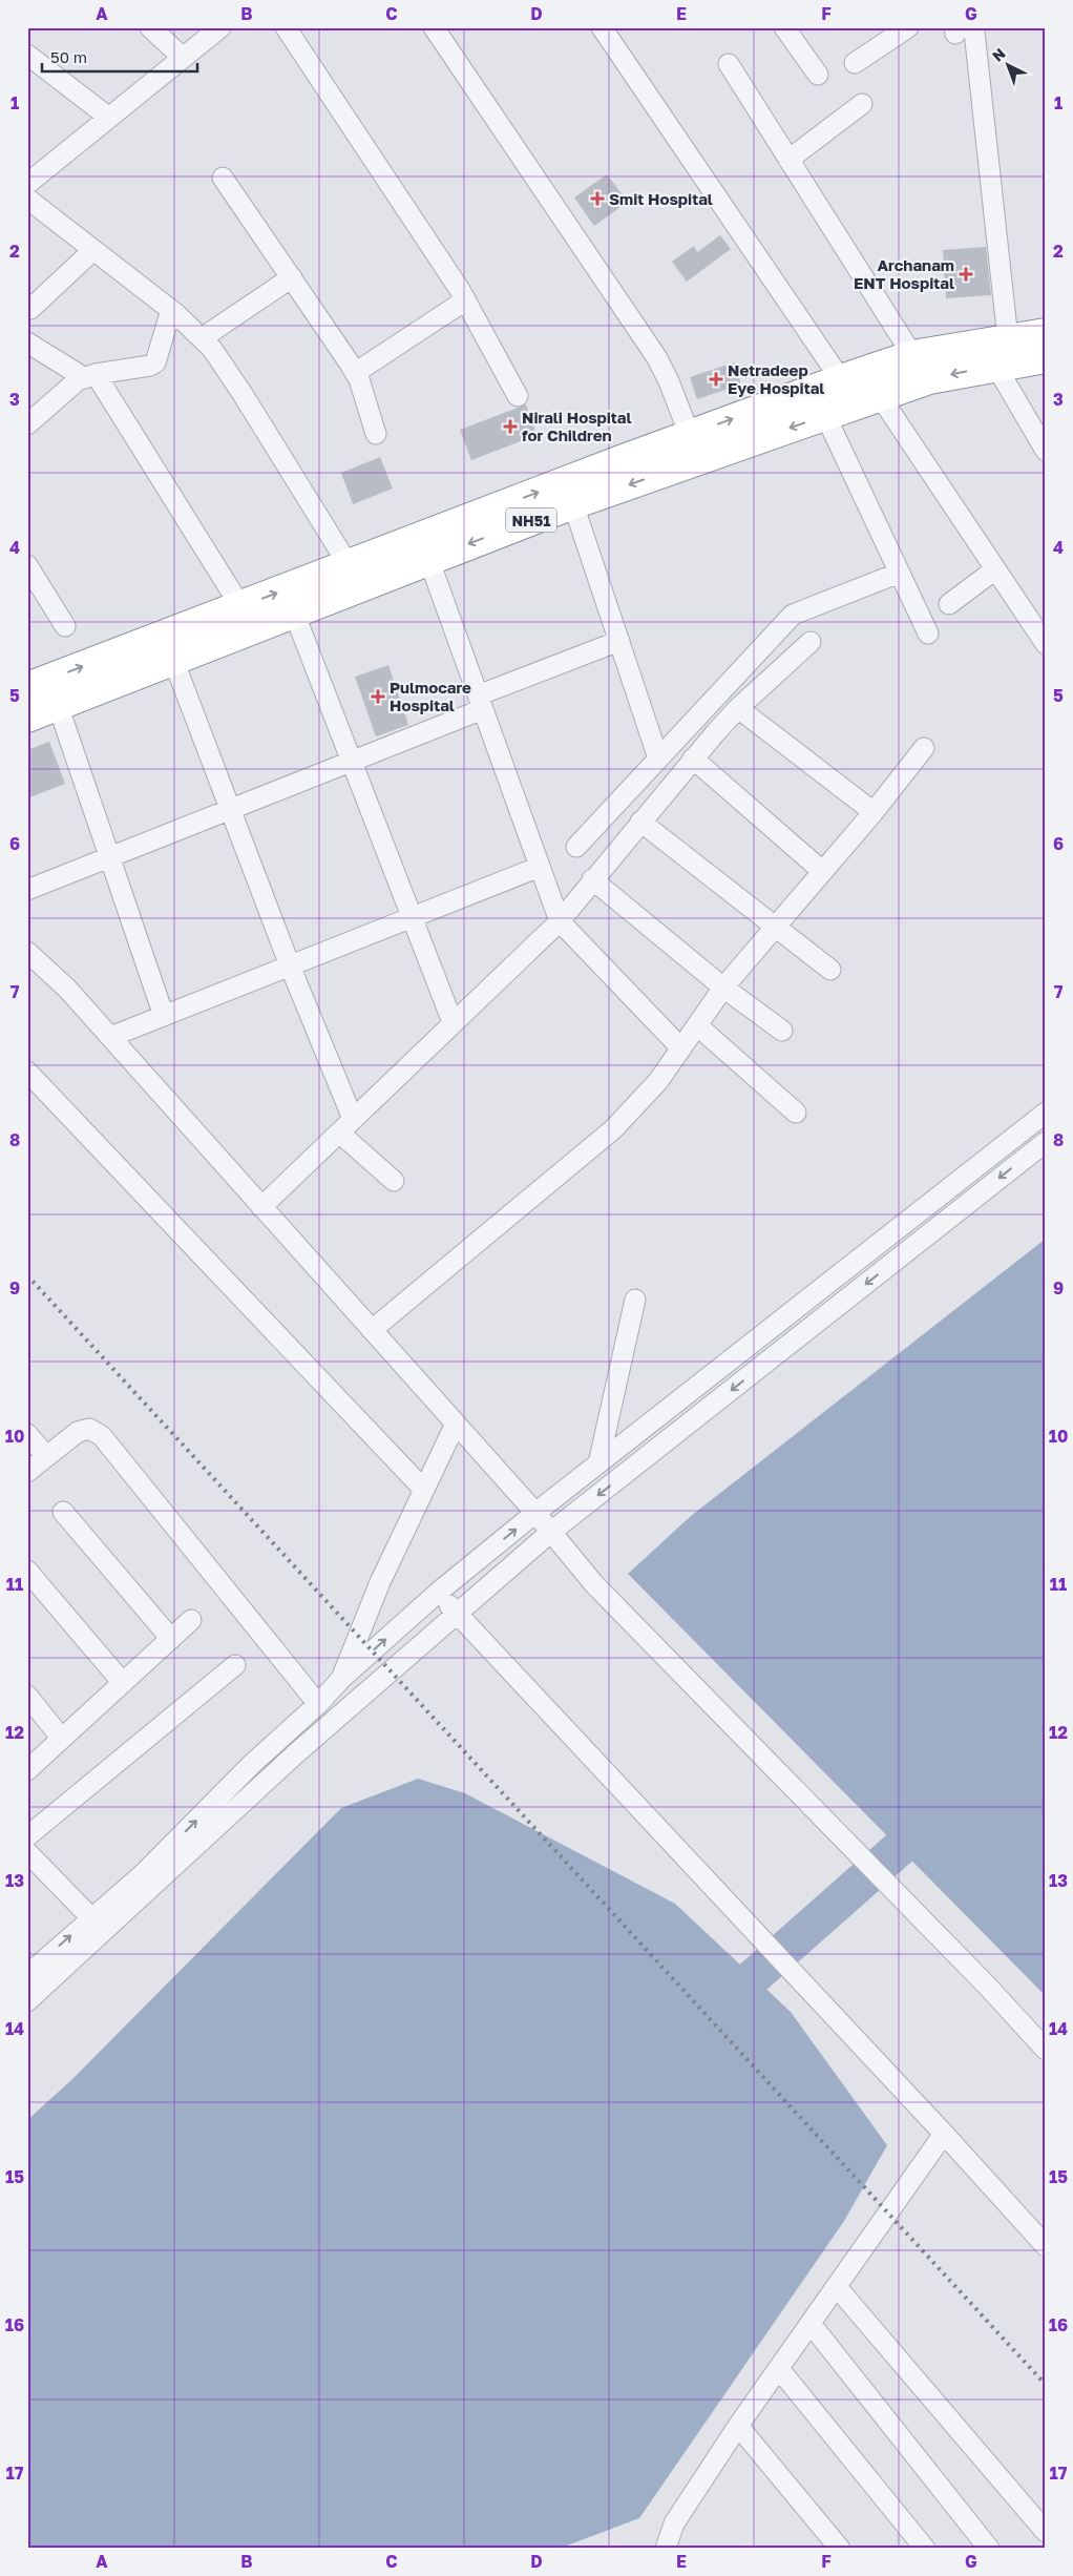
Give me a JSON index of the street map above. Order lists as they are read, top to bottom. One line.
{"streets":{"highway":["NH51"]},"places":{"health":["Smit Hospital","Archanam ENT Hospital","Netradeep Eye Hospital","Nirali Hospital for Children","Pulmocare Hospital"]},"scale_bar":"50 m","north":"top left","grid":{"columns":["A","B","C","D","E","F","G"],"rows":["1","2","3","4","5","6","7","8","9","10","11","12","13","14","15","16","17"]}}
